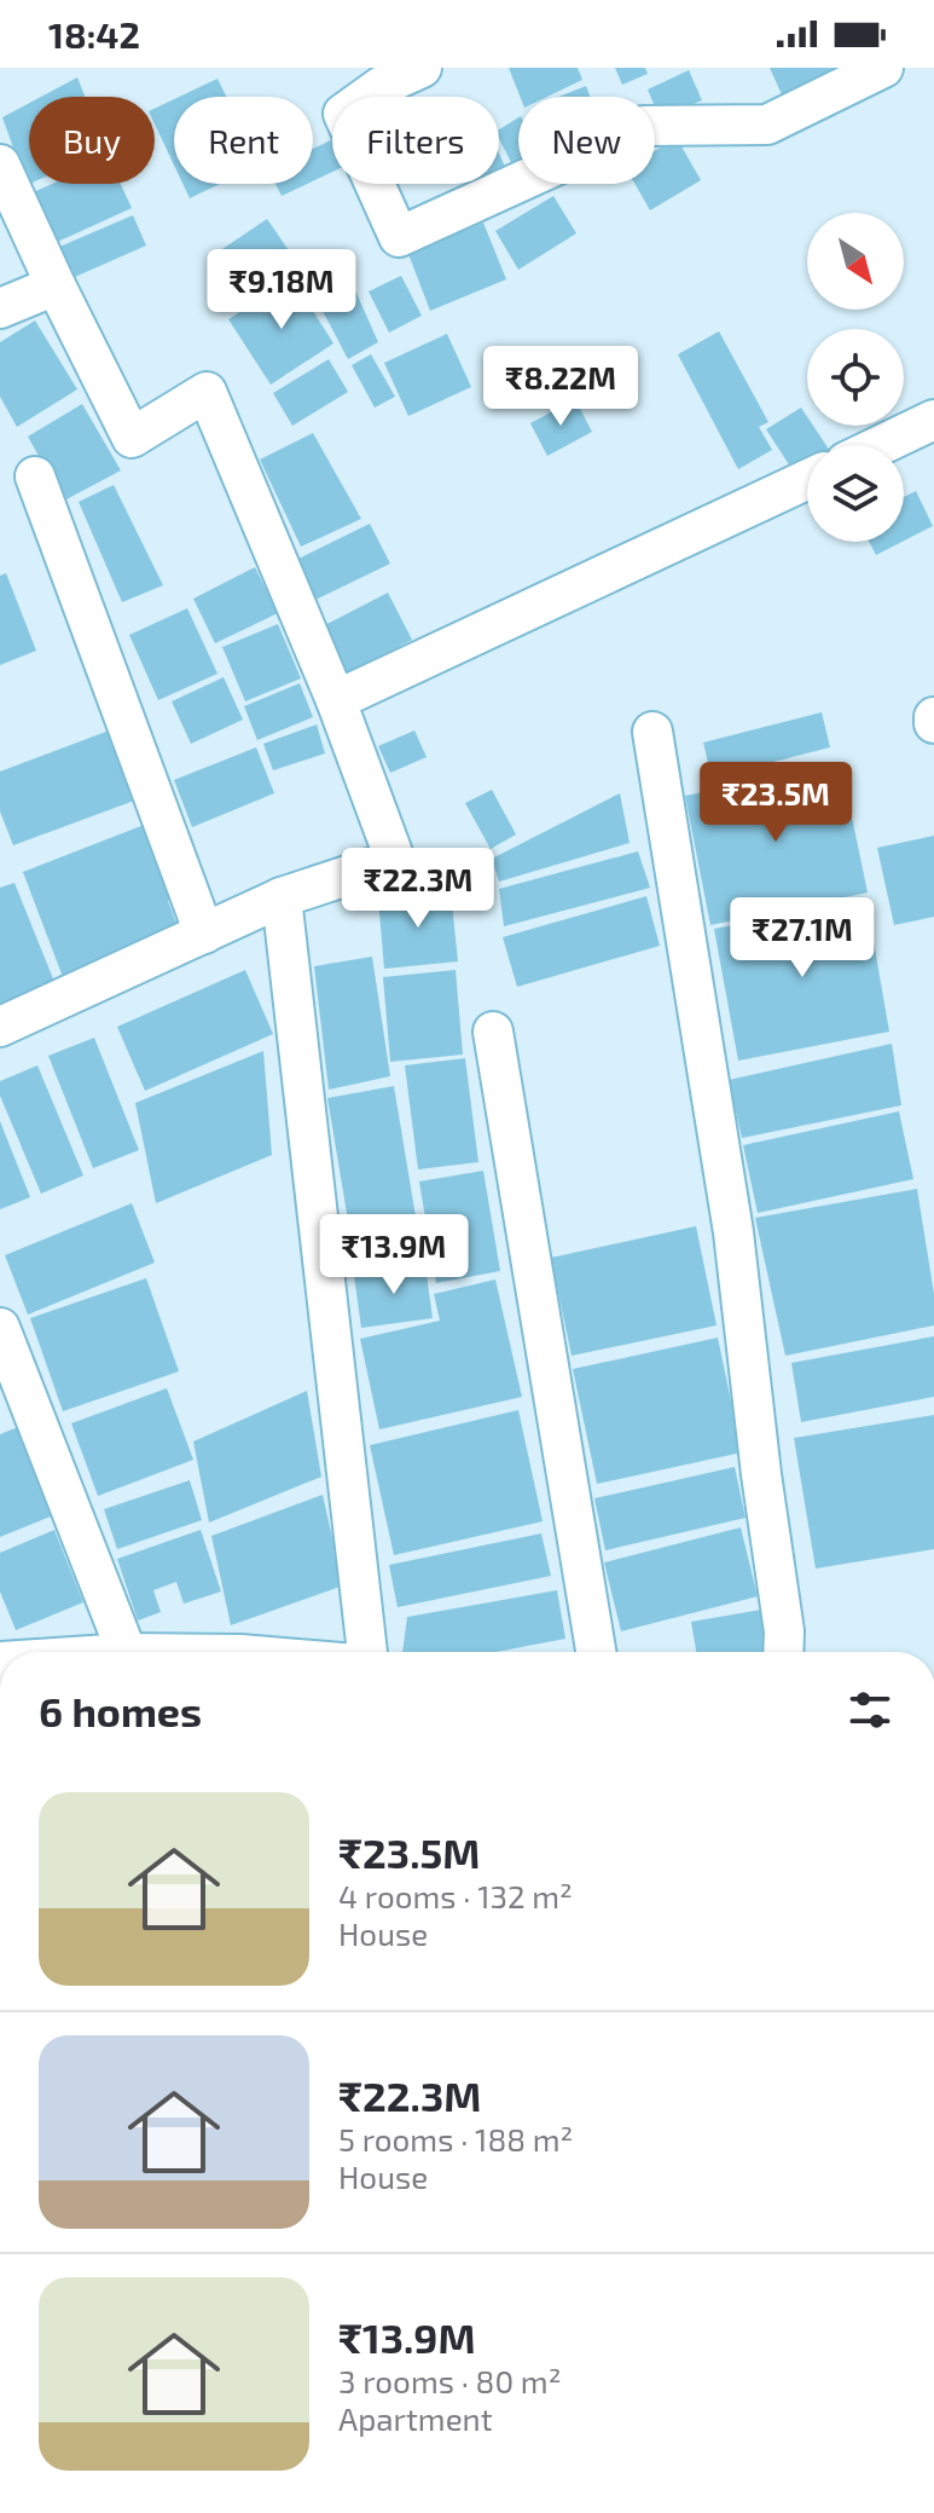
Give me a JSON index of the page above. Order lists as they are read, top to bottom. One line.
{"north":"bottom right","page":{"status":"18:42","chip":["Buy","Rent","Filters","New"],"price":["₹9.18M","₹8.22M","₹23.5M","₹22.3M","₹27.1M","₹13.9M"],"heading":"6 homes","list":[{"name":"₹23.5M","note":"4 rooms · 132 m² · House"},{"name":"₹22.3M","note":"5 rooms · 188 m² · House"},{"name":"₹13.9M","note":"3 rooms · 80 m² · Apartment"}]}}
